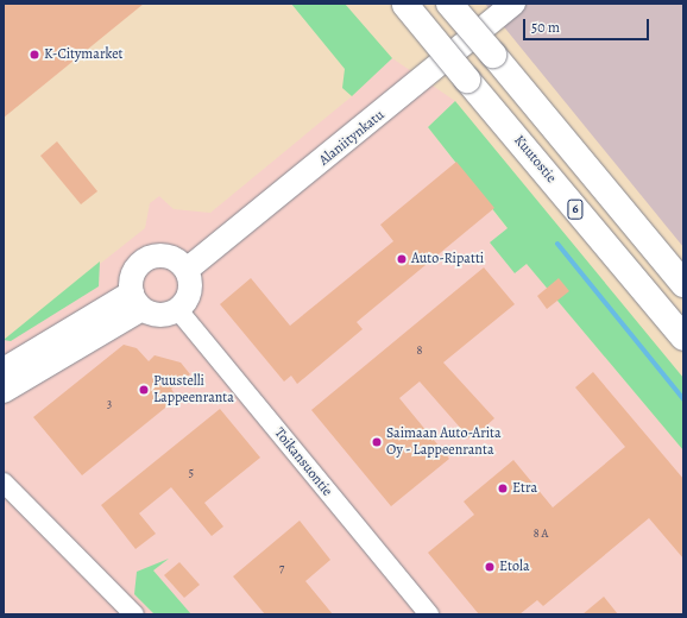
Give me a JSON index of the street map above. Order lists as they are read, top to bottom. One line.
{"streets":{"highway":["Kuutostie","6"],"main road":["Alaniitynkatu"],"street":["Toikansuontie"]},"crossings":[["Alaniitynkatu","Toikansuontie"]],"places":["K-Citymarket","Auto-Ripatti","Puustelli Lappeenranta","Saimaan Auto-Arita Oy - Lappeenranta","Etra","Etola"],"house_numbers":["8","3","5","8 A","7"],"scale_bar":"50 m"}
